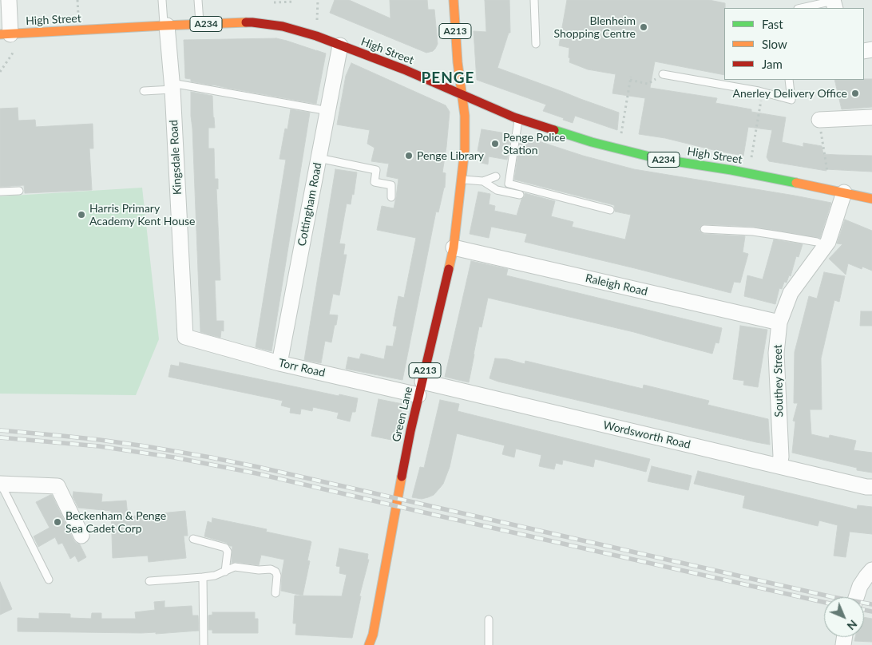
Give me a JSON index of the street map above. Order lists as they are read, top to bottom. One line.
{"streets":{"main road":["High Street","A234","A213","Green Lane"],"street":["Kingsdale Road","Cottingham Road","Raleigh Road","Torr Road","Southey Street","Wordsworth Road"]},"crossings":[["High Street","A213"],["High Street","Kingsdale Road"],["High Street","Cottingham Road"],["High Street","Southey Street"],["High Street","Green Lane"],["A213","Green Lane"],["Kingsdale Road","Torr Road"],["Cottingham Road","Torr Road"],["Raleigh Road","Southey Street"],["Raleigh Road","Green Lane"],["Torr Road","Green Lane"],["Torr Road","Wordsworth Road"],["Southey Street","Wordsworth Road"],["Green Lane","Wordsworth Road"]],"districts":["PENGE"],"places":["Blenheim Shopping Centre","Anerley Delivery Office","Penge Police Station","Penge Library","Harris Primary Academy Kent House","Beckenham & Penge Sea Cadet Corp"],"legend":["Fast","Slow","Jam"],"north":"bottom right"}
